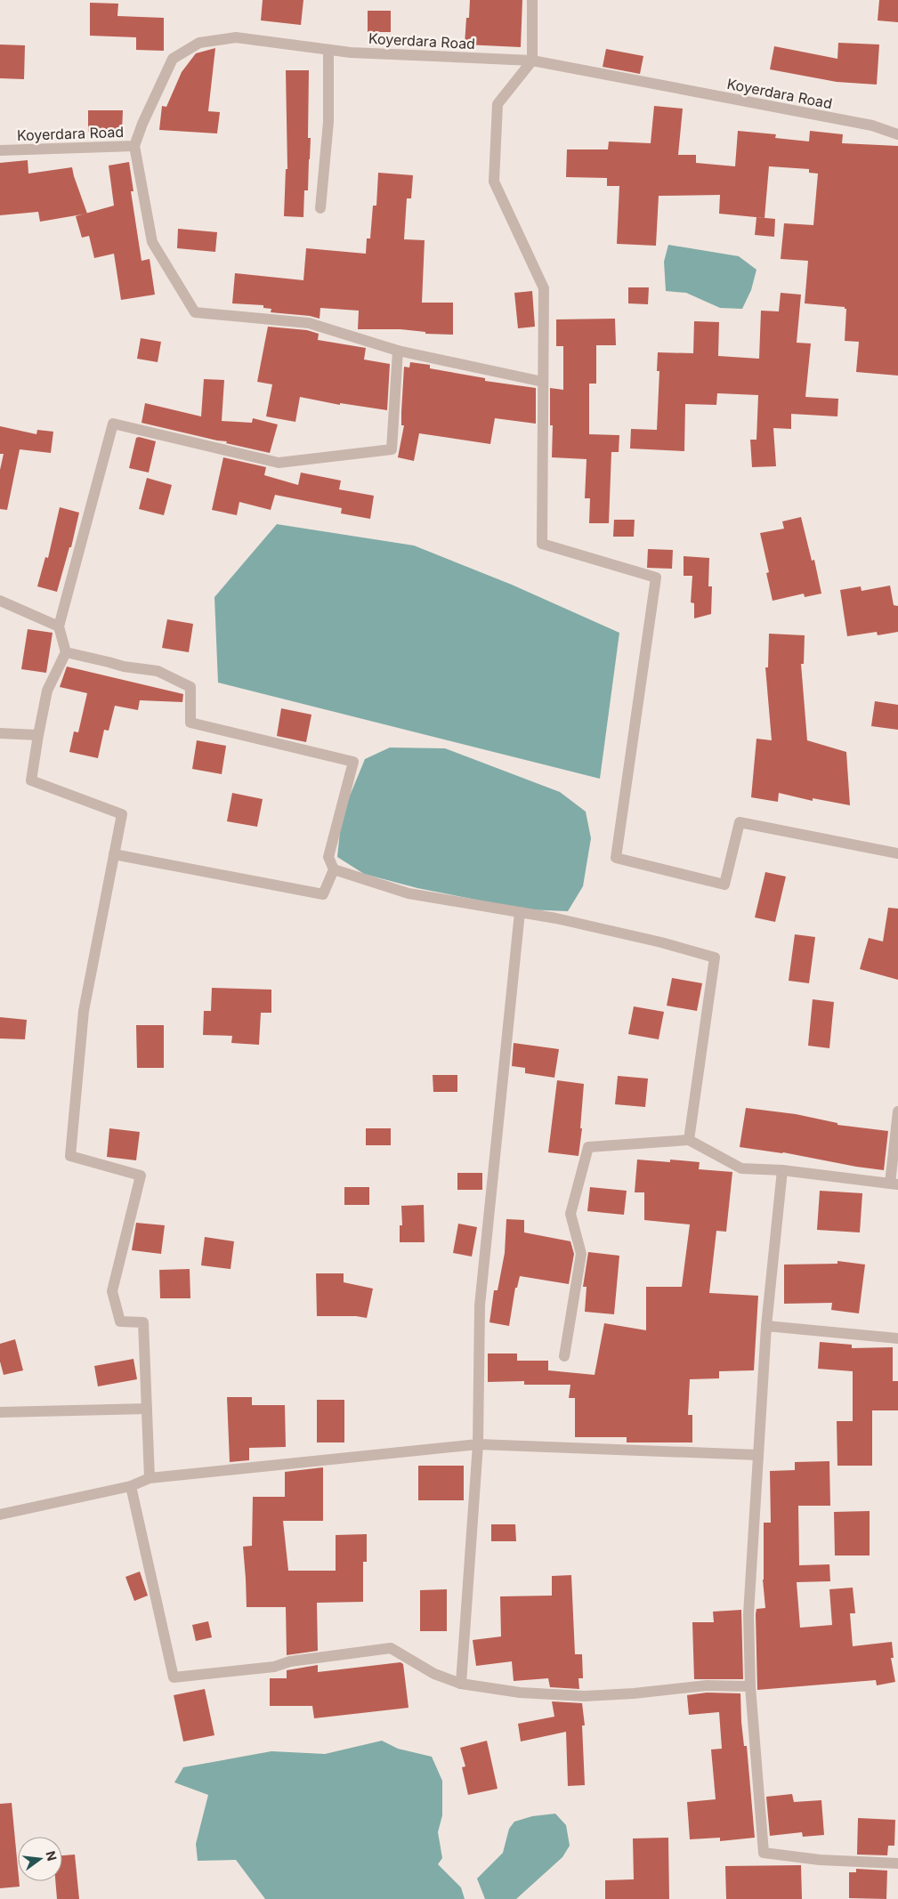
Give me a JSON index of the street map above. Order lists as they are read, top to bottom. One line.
{"streets":{"street":["Koyerdara Road"]},"north":"right"}
